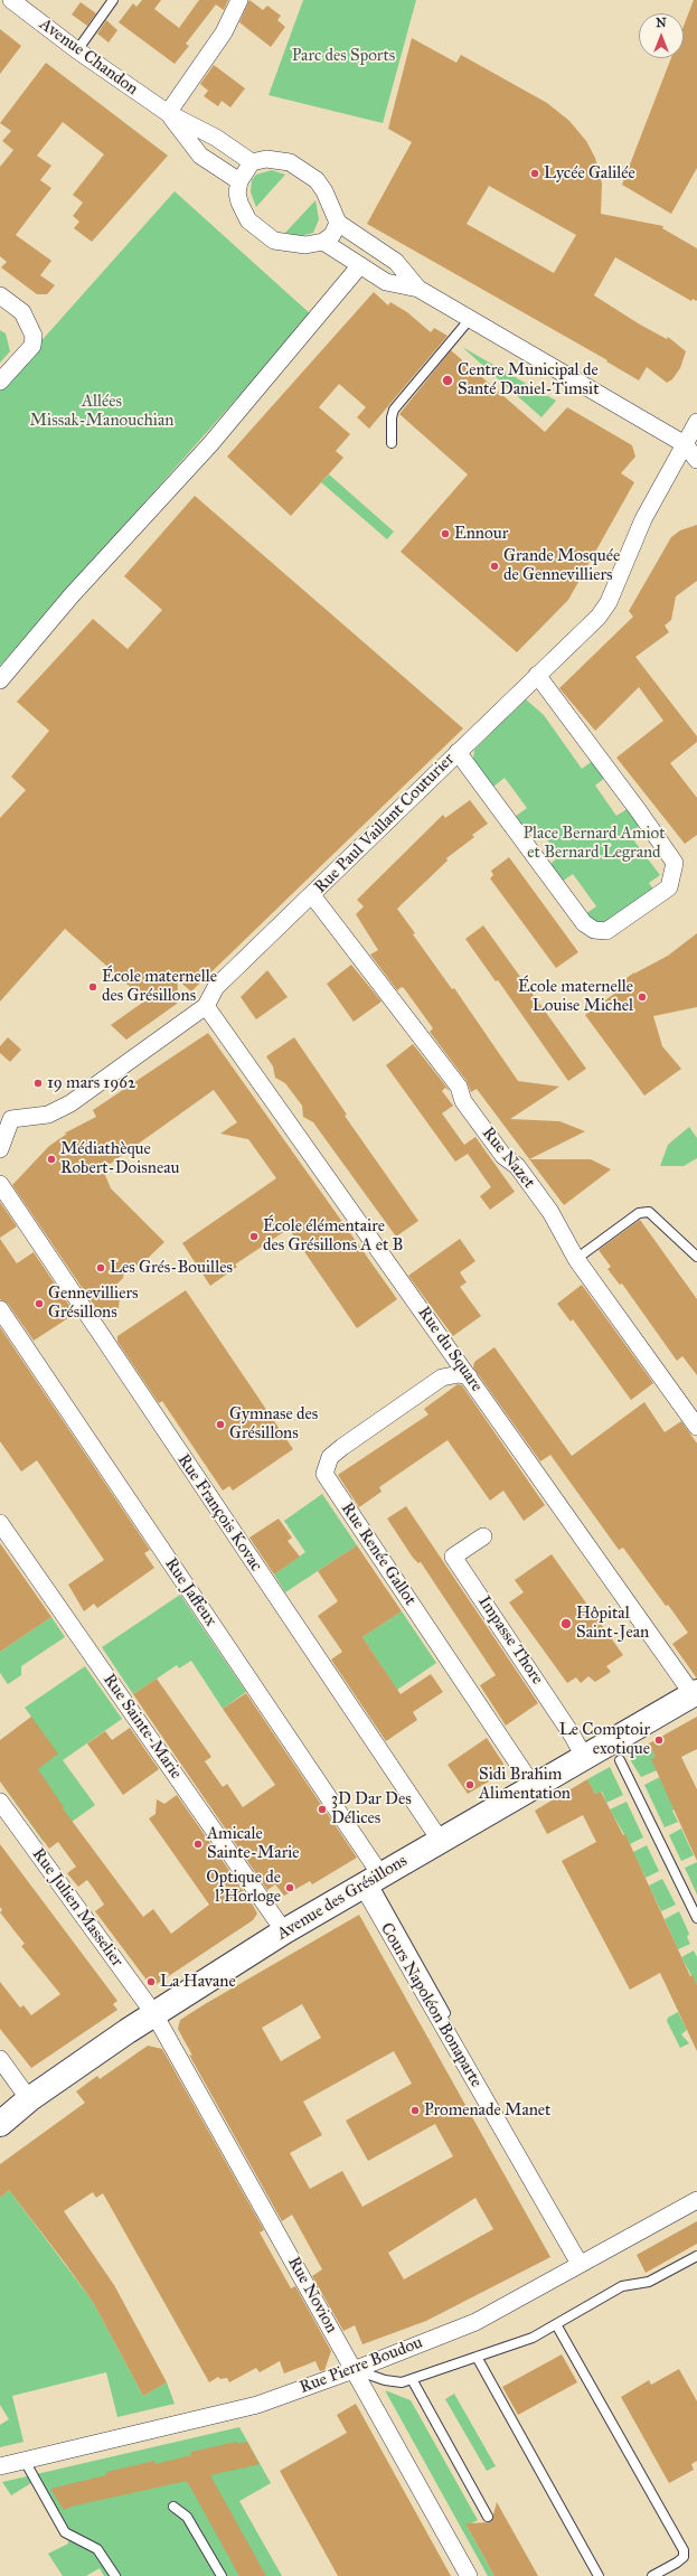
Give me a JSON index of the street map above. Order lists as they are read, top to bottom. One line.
{"streets":{"main road":["Avenue des Grésillons"],"street":["Avenue Chandon","Rue Paul Vaillant Couturier","Rue Nazet","Rue du Square","Rue François Kovac","Rue Renée Gallot","Rue Jaffeux","Impasse Thore","Rue Sainte-Marie","Rue Julien Masselier","Cours Napoléon Bonaparte","Rue Novion","Rue Pierre Boudou"]},"crossings":[["Rue Paul Vaillant Couturier","Rue Nazet"],["Rue Paul Vaillant Couturier","Rue du Square"],["Rue du Square","Rue Renée Gallot"],["Rue du Square","Avenue des Grésillons"],["Rue François Kovac","Avenue des Grésillons"],["Rue Renée Gallot","Avenue des Grésillons"],["Rue Jaffeux","Avenue des Grésillons"],["Rue Jaffeux","Cours Napoléon Bonaparte"],["Impasse Thore","Avenue des Grésillons"],["Rue Sainte-Marie","Avenue des Grésillons"],["Avenue des Grésillons","Rue Julien Masselier"],["Avenue des Grésillons","Cours Napoléon Bonaparte"],["Avenue des Grésillons","Rue Novion"],["Rue Julien Masselier","Rue Novion"],["Cours Napoléon Bonaparte","Rue Pierre Boudou"],["Rue Novion","Rue Pierre Boudou"]],"parks":["Parc des Sports","Allées Missak-Manouchian","Place Bernard Amiot et Bernard Legrand"],"places":["Lycée Galilée","Centre Municipal de Santé Daniel-Timsit","Ennour","Grande Mosquée de Gennevilliers","École maternelle des Grésillons","École maternelle Louise Michel","19 mars 1962","Médiathèque Robert-Doisneau","École élémentaire des Grésillons A et B","Les Grés-Bouilles","Gennevilliers Grésillons","Gymnase des Grésillons","Hôpital Saint-Jean","Le Comptoir exotique","Sidi Brahim Alimentation","3D Dar Des Délices","Amicale Sainte-Marie","Optique de l'Horloge","La Havane","Promenade Manet"],"north":"top"}
